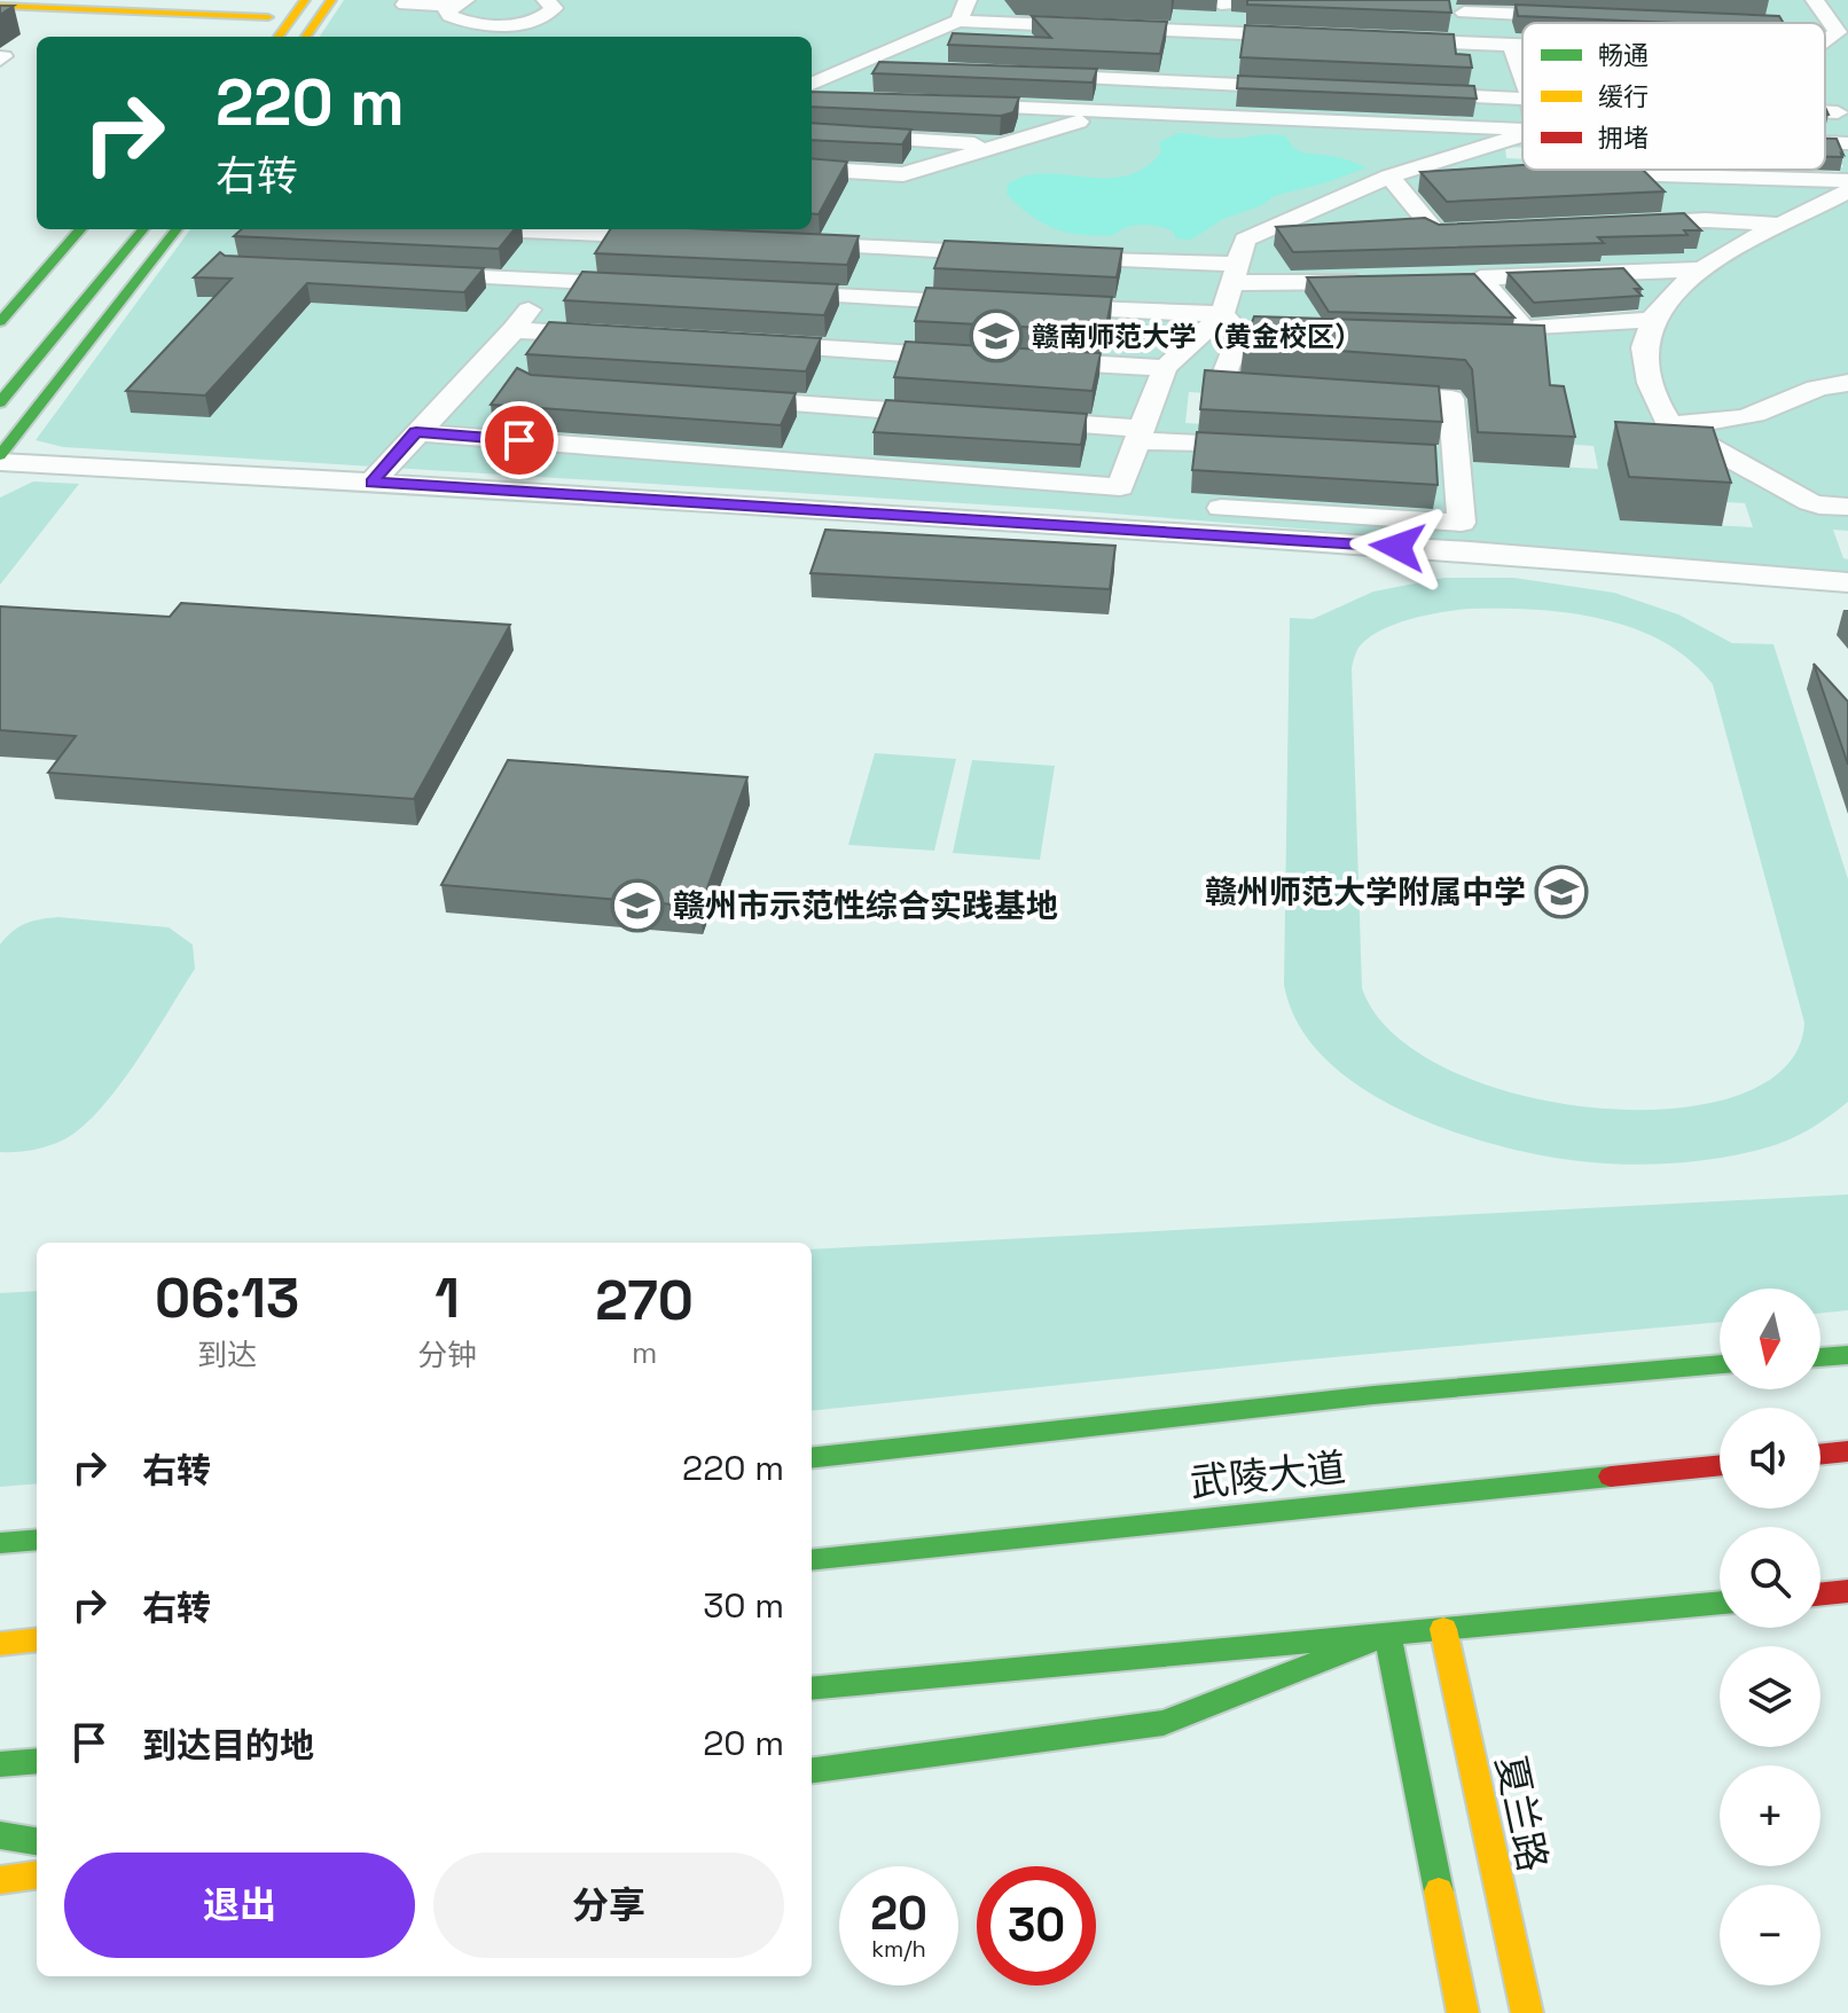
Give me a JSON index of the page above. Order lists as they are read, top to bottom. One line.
{"streets":{"street":["武陵大道","夏兰路"]},"places":{"school or university":["赣南师范大学（黄金校区）","赣州师范大学附属中学","赣州市示范性综合实践基地"]},"legend":["畅通","缓行","拥堵"],"north":"bottom","page":{"turn":["220 m","右转"],"eta":["06:13","到达","1","分钟","270","m"],"map_buttons":["+","−"],"list":[{"name":"右转","value":"220 m"},{"name":"右转","value":"30 m"},{"name":"到达目的地","value":"20 m"}],"buttons":["退出","分享"],"speed":"20 km/h","limit":"30"}}
